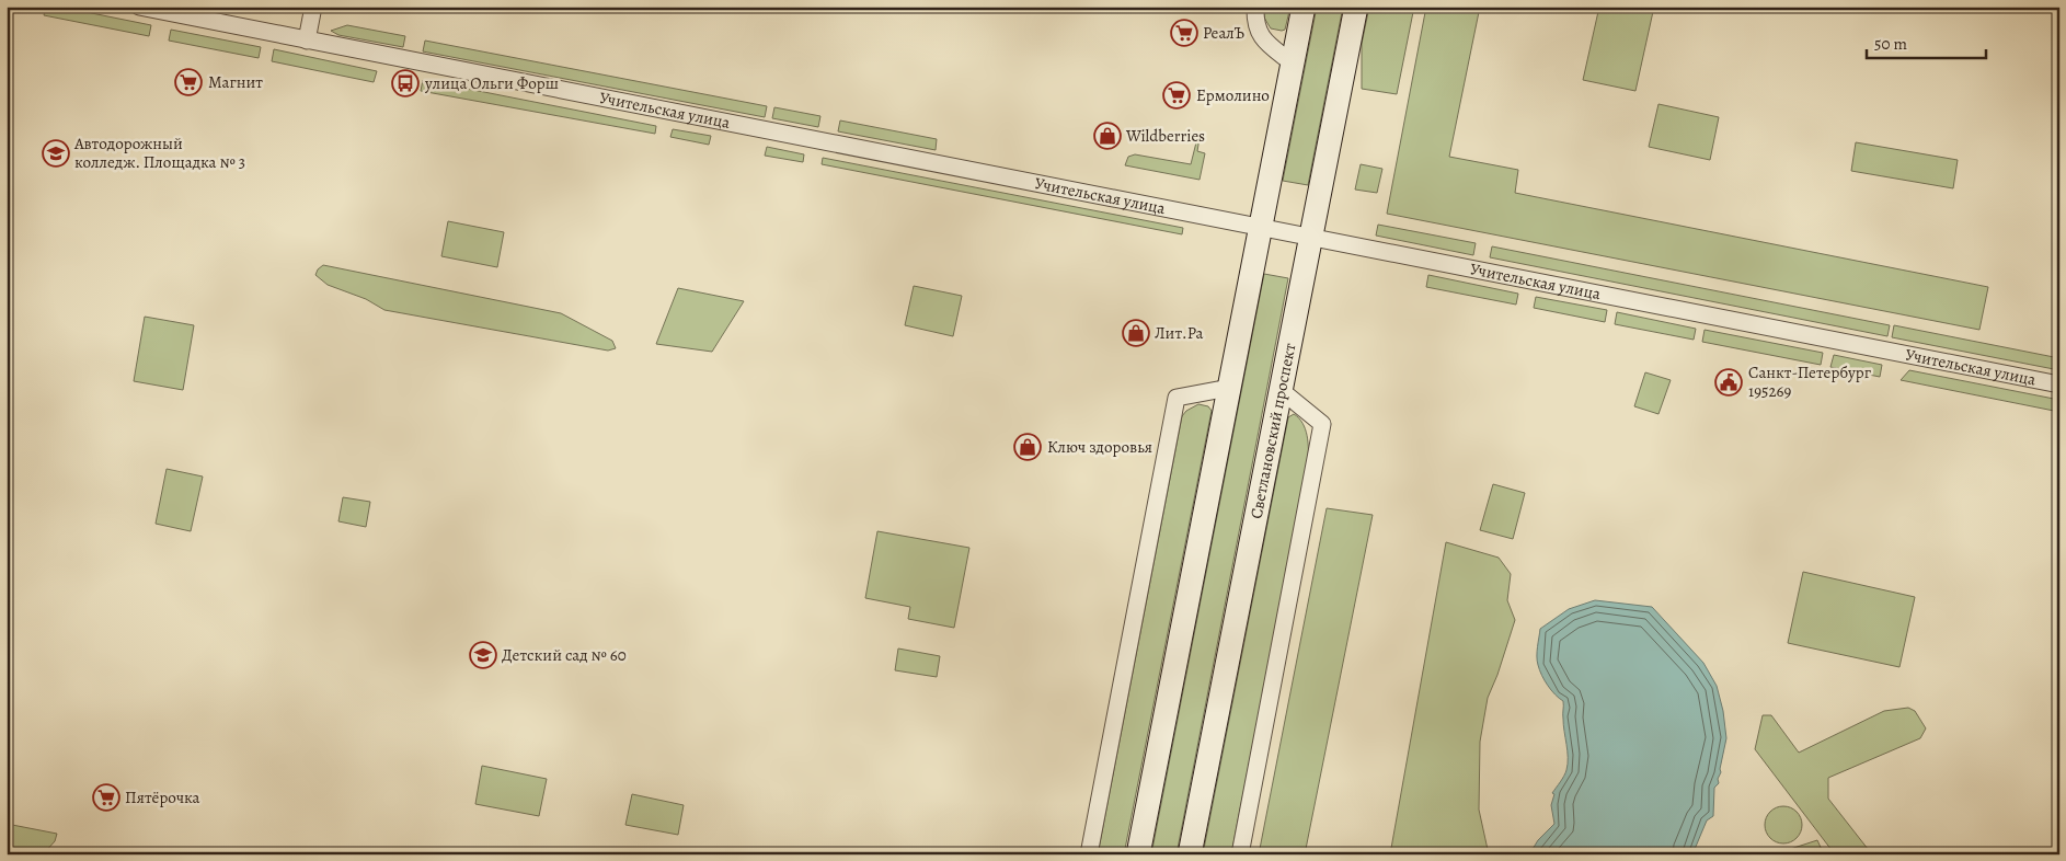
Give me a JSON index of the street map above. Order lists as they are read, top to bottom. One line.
{"streets":{"main road":["Светлановский проспект"],"street":["Учительская улица"]},"crossings":[["Учительская улица","Светлановский проспект"]],"places":{"supermarket":["РеалЪ","Магнит","Ермолино","Пятёрочка"],"bus stop":["улица Ольги Форш"],"shop":["Wildberries","Лит.Ра","Ключ здоровья"],"school or university":["Автодорожный колледж. Площадка № 3","Детский сад № 60"],"public building":["Санкт-Петербург 195269"]},"scale_bar":"50 m"}
